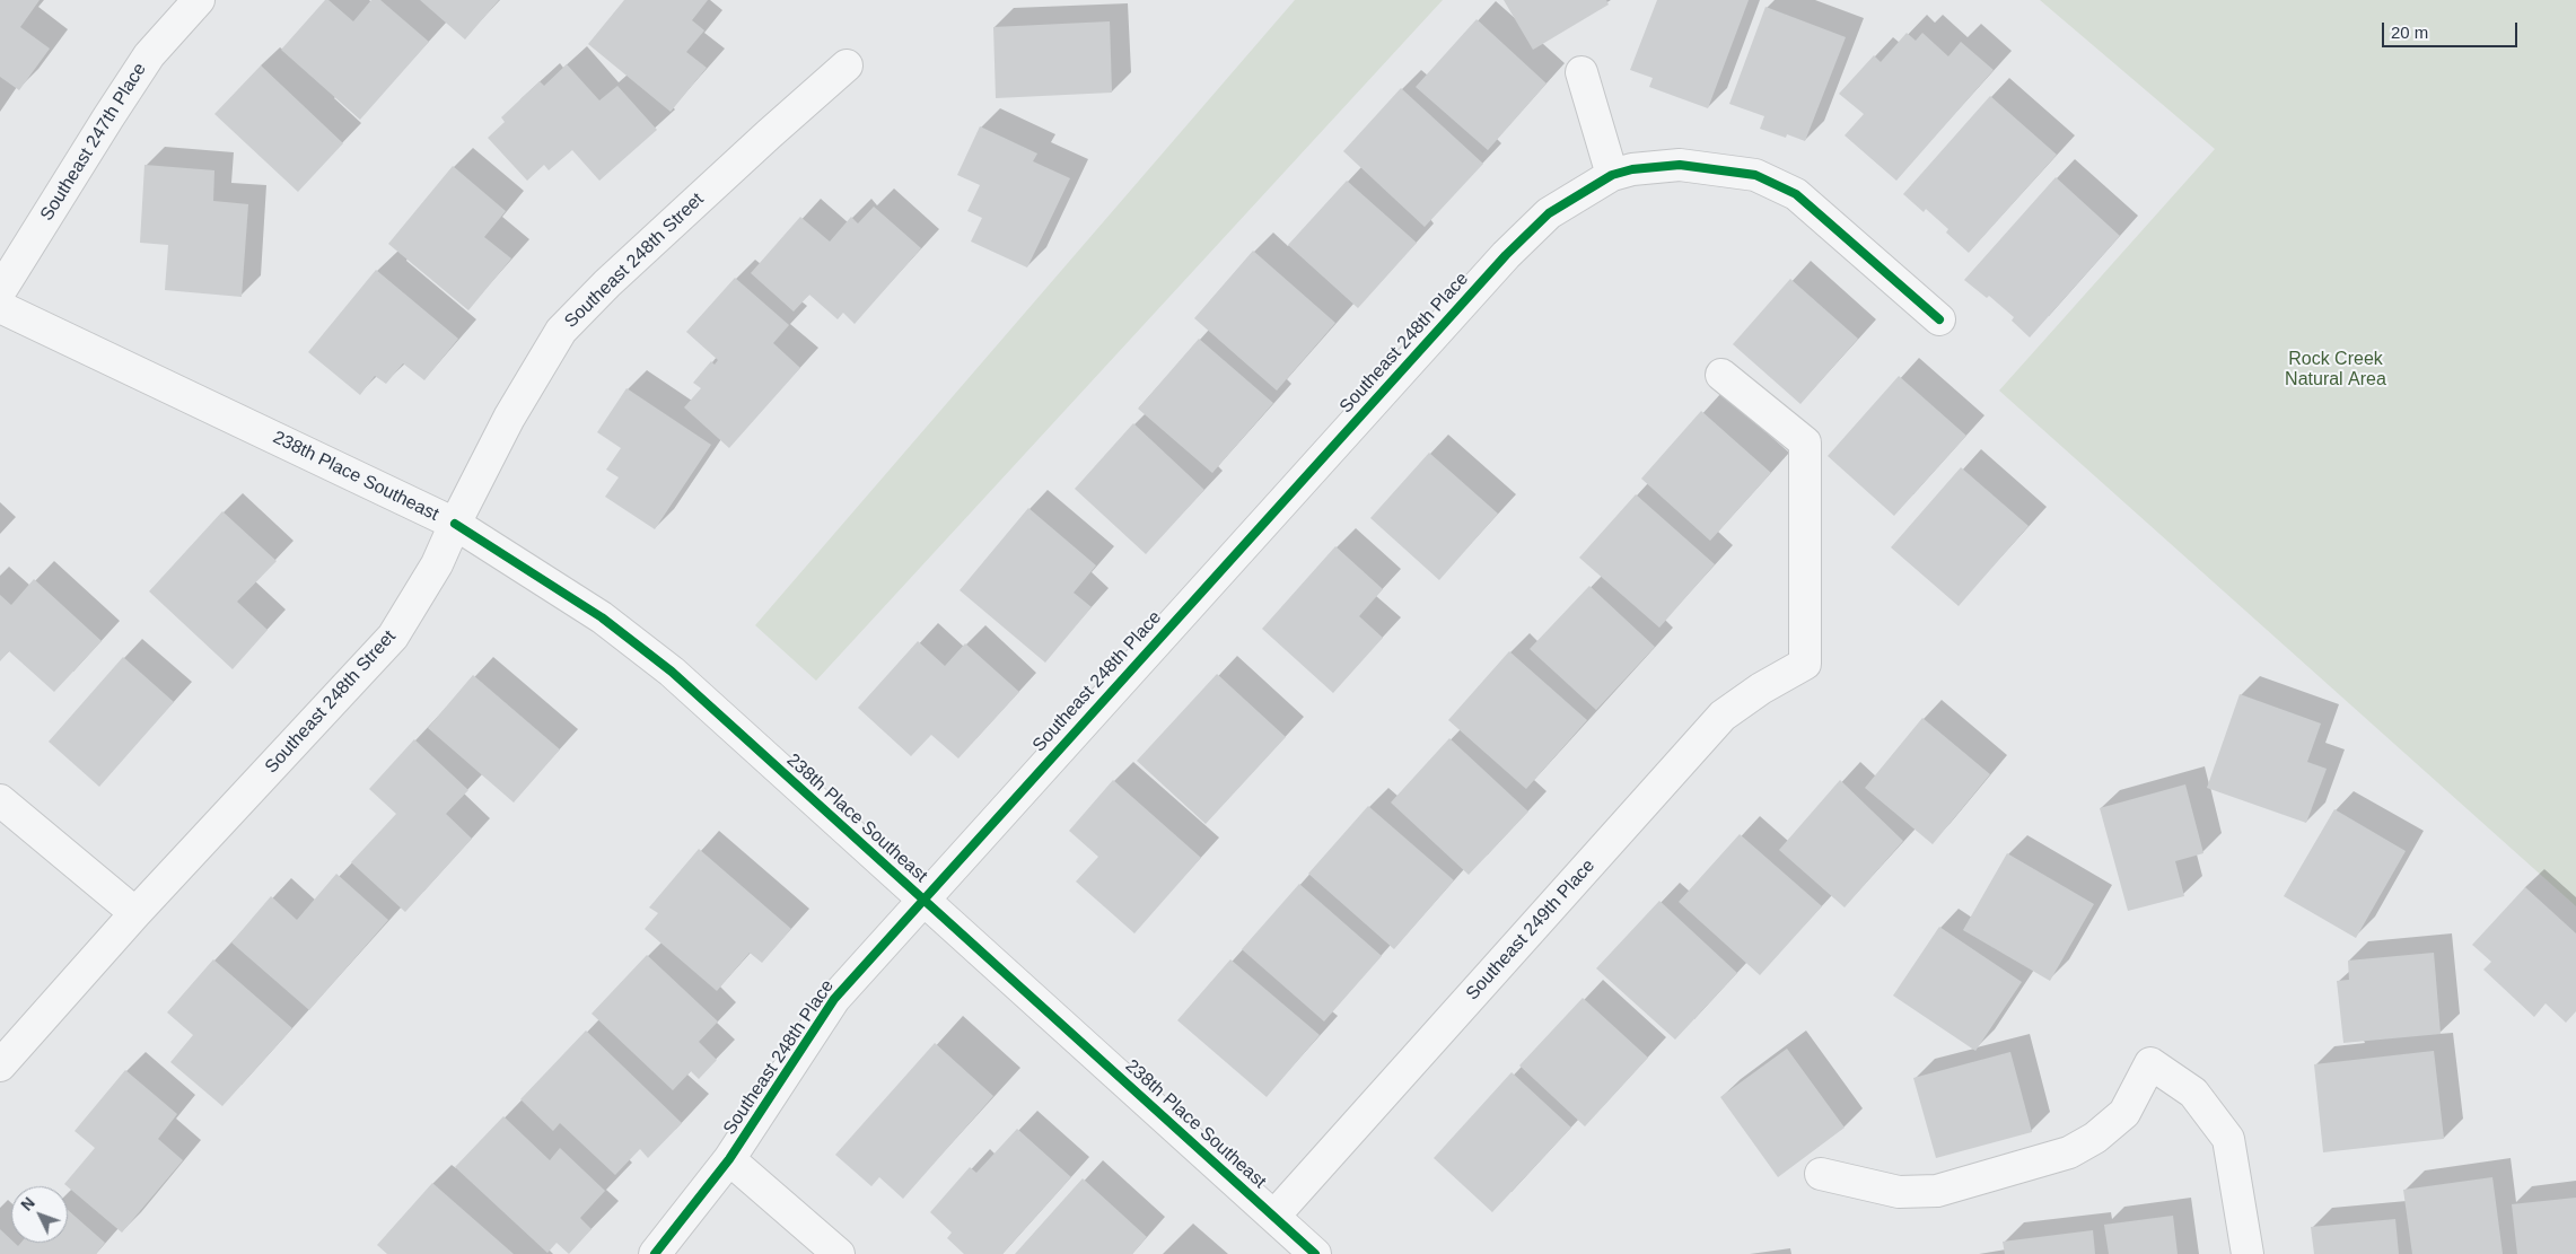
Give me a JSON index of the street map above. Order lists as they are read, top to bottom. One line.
{"streets":{"street":["Southeast 247th Place","Southeast 248th Street","Southeast 248th Place","238th Place Southeast","Southeast 249th Place"]},"crossings":[["Southeast 248th Street","238th Place Southeast"],["Southeast 248th Place","238th Place Southeast"],["238th Place Southeast","Southeast 249th Place"]],"parks":["Rock Creek Natural Area"],"scale_bar":"20 m","north":"top left"}
